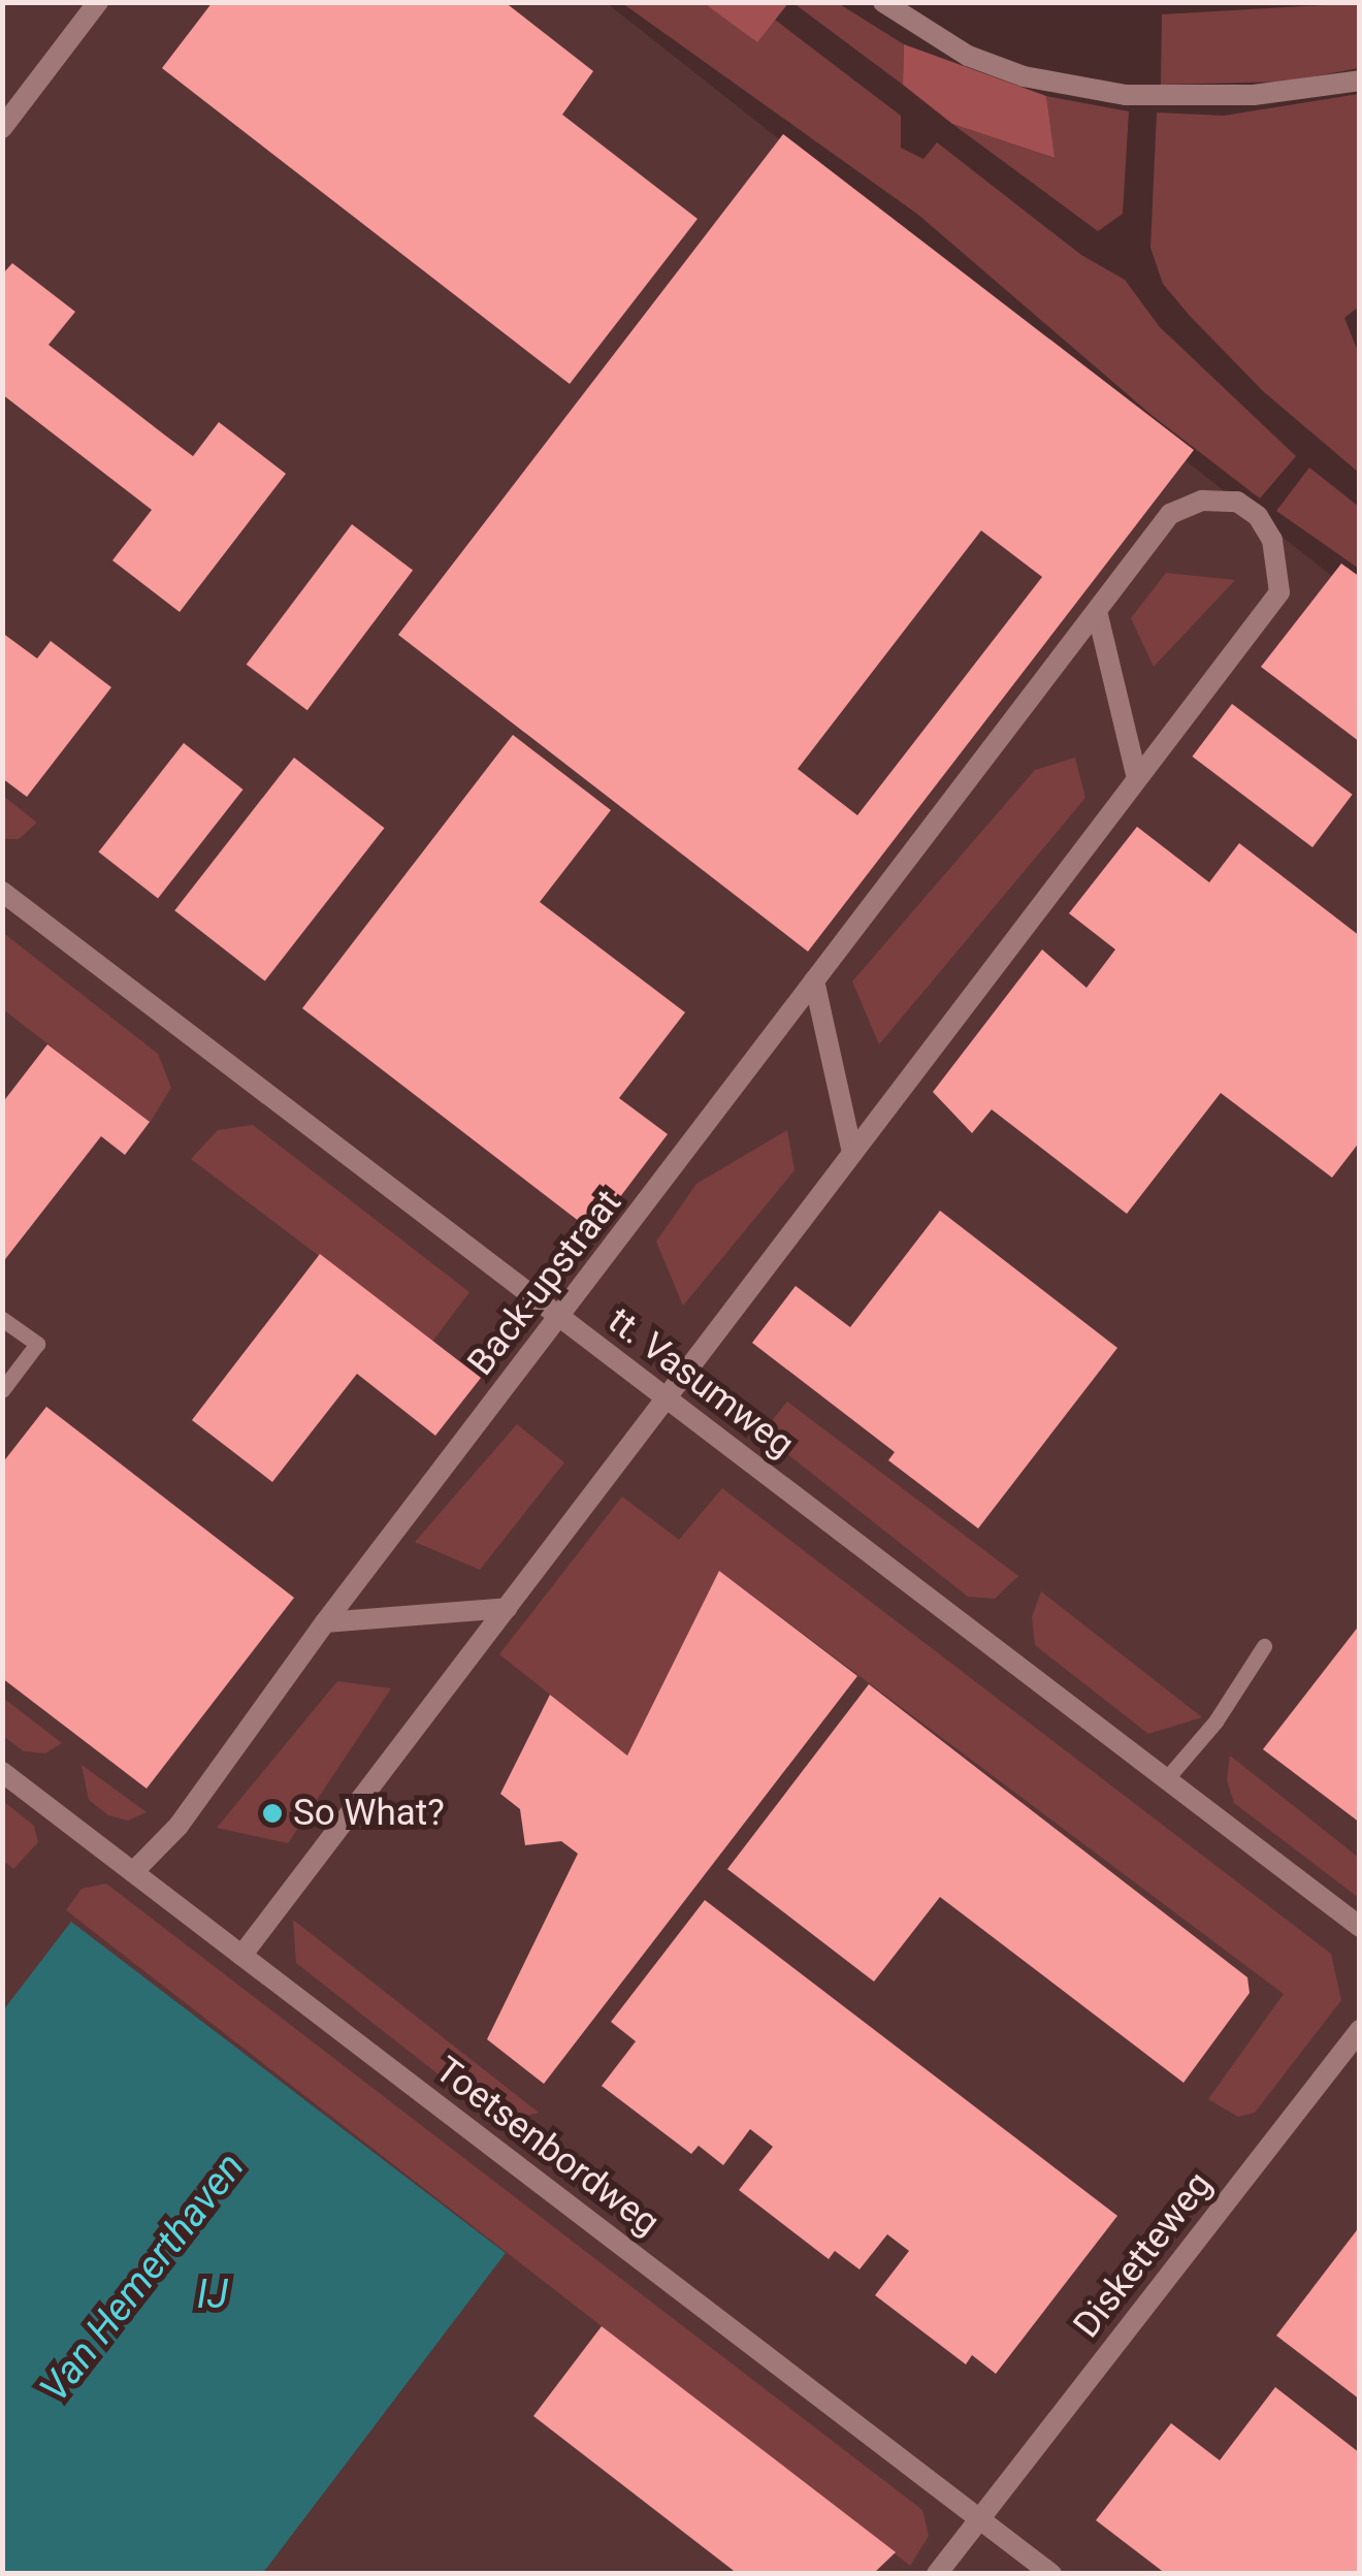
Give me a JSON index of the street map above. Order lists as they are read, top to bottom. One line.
{"streets":{"street":["Back-upstraat","tt. Vasumweg","Toetsenbordweg","Disketteweg"]},"crossings":[["Back-upstraat","tt. Vasumweg"],["Back-upstraat","Toetsenbordweg"],["Toetsenbordweg","Disketteweg"]],"water":["Van Hemerthaven","IJ"],"places":["So What?"]}
